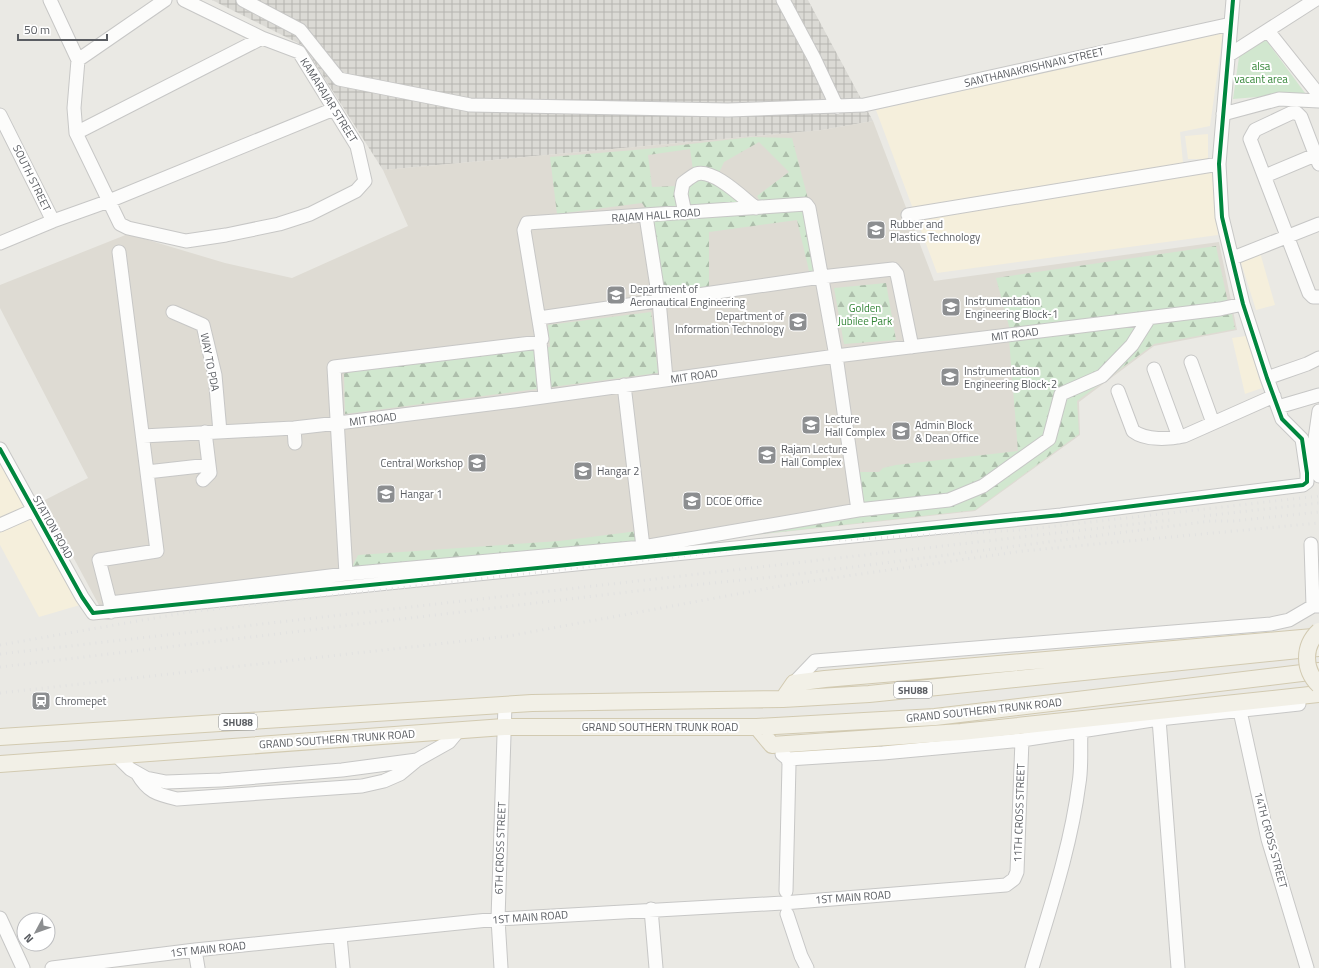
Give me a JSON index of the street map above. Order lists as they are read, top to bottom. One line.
{"streets":{"main road":["SHU88","GRAND SOUTHERN TRUNK ROAD"],"street":["SANTHANAKRISHNAN STREET","KAMARAJAR STREET","SOUTH STREET","RAJAM HALL ROAD","MIT ROAD","WAY TO PDA","STATION ROAD","11TH CROSS STREET","14TH CROSS STREET","6TH CROSS STREET","1ST MAIN ROAD"]},"crossings":[["RAJAM HALL ROAD","MIT ROAD"],["MIT ROAD","WAY TO PDA"],["GRAND SOUTHERN TRUNK ROAD","6TH CROSS STREET"],["11TH CROSS STREET","1ST MAIN ROAD"],["6TH CROSS STREET","1ST MAIN ROAD"]],"parks":["alsa vacant area","Golden Jubilee Park"],"places":{"school or university":["Rubber and Plastics Technology","Department of Aeronautical Engineering","Instrumentation Engineering Block-1","Department of Information Technology","Instrumentation Engineering Block-2","Lecture Hall Complex","Admin Block & Dean Office","Rajam Lecture Hall Complex","Central Workshop","Hangar 2","Hangar 1","DCOE Office"],"station":["Chromepet"]},"scale_bar":"50 m","north":"bottom left"}
